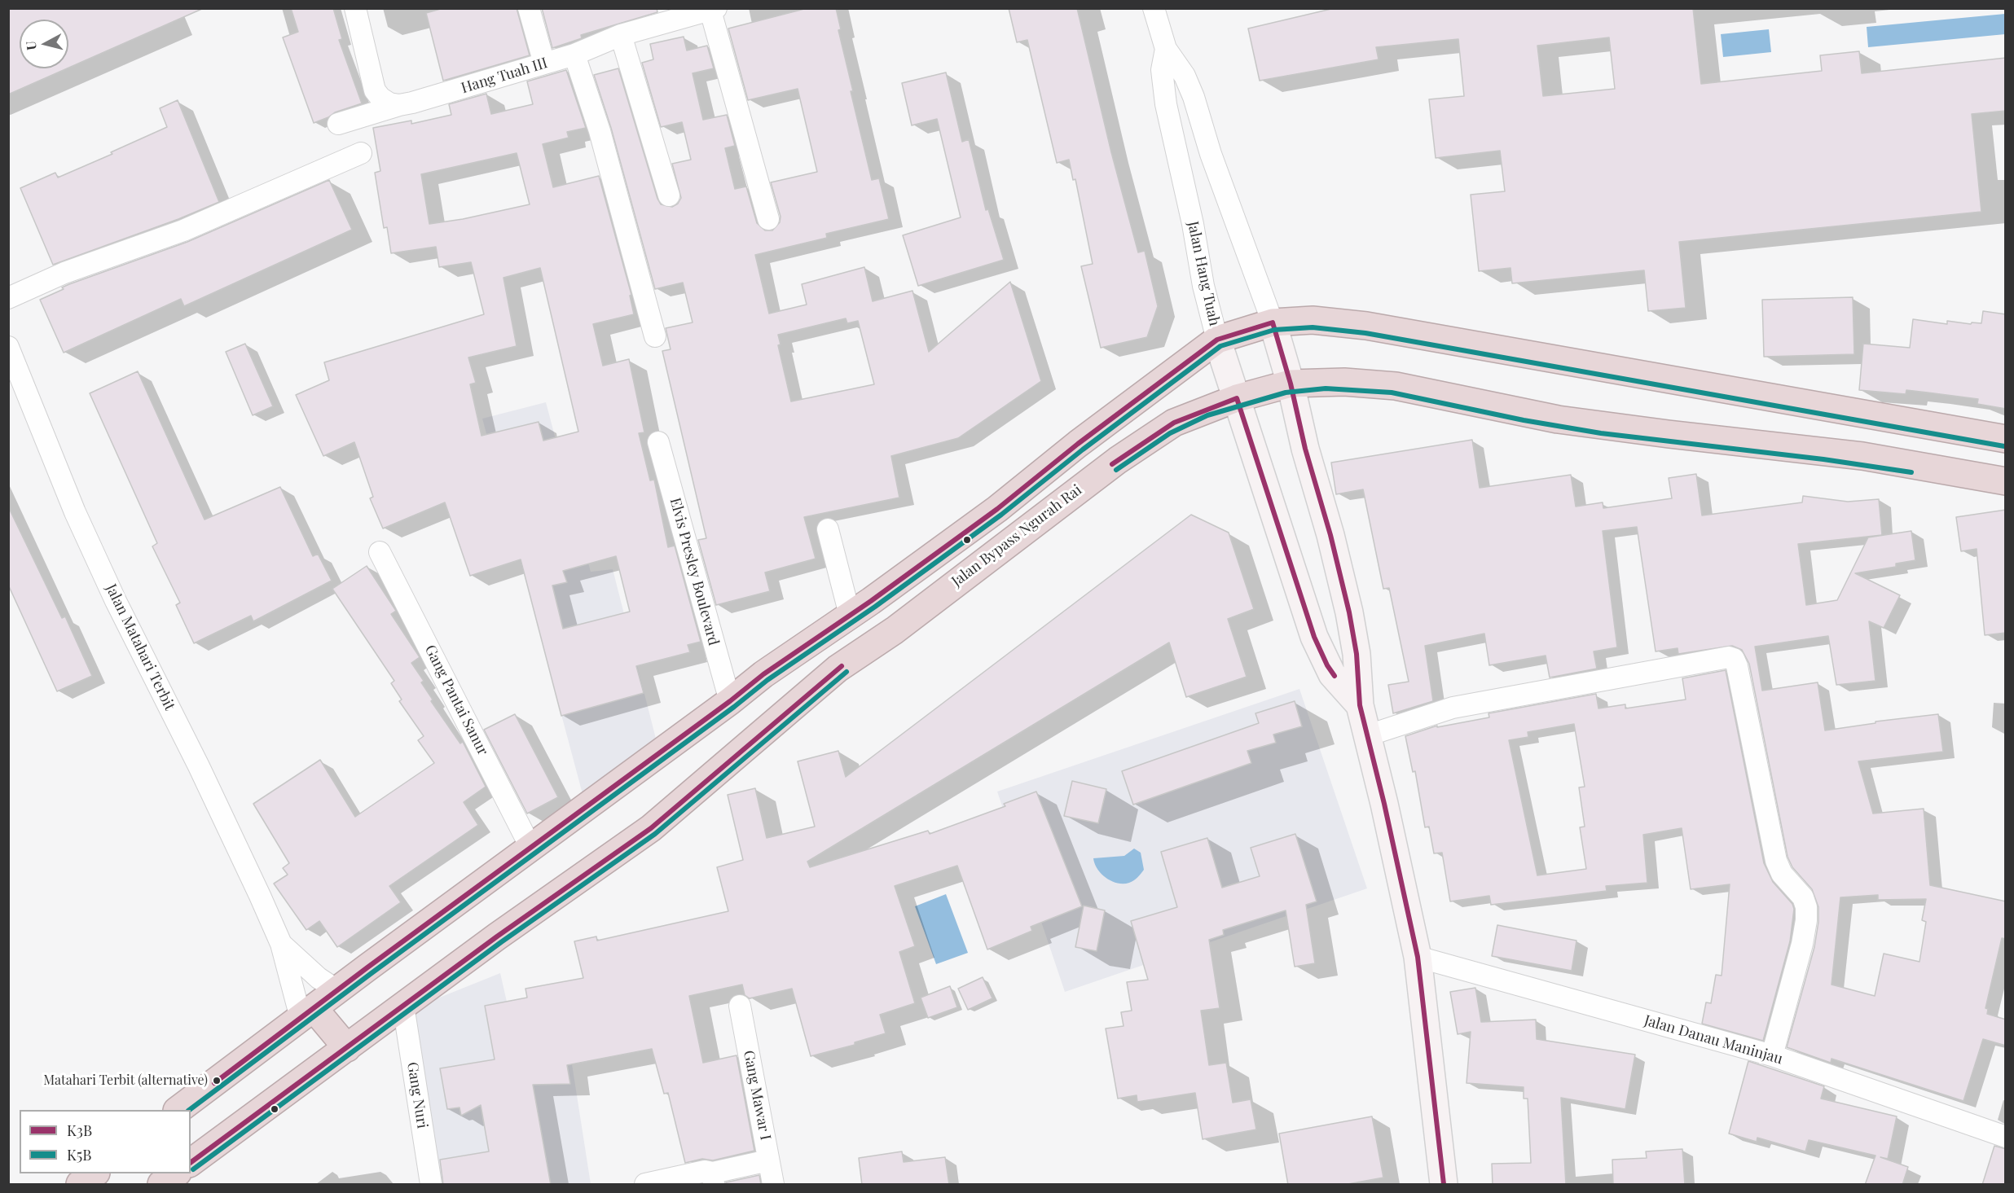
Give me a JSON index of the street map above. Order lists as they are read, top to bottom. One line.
{"streets":{"highway":["Jalan Bypass Ngurah Rai"],"main road":["Jalan Hang Tuah"],"street":["Hang Tuah III","Elvis Presley Boulevard","Jalan Matahari Terbit","Gang Pantai Sanur","Jalan Danau Maninjau","Gang Nuri","Gang Mawar I"]},"crossings":[["Jalan Hang Tuah","Jalan Bypass Ngurah Rai"],["Jalan Hang Tuah","Jalan Danau Maninjau"],["Jalan Bypass Ngurah Rai","Gang Nuri"]],"places":["Matahari Terbit (alternative)"],"lines":["transit line K3B","transit line K5B"],"legend":["K3B","K5B"],"north":"left"}
